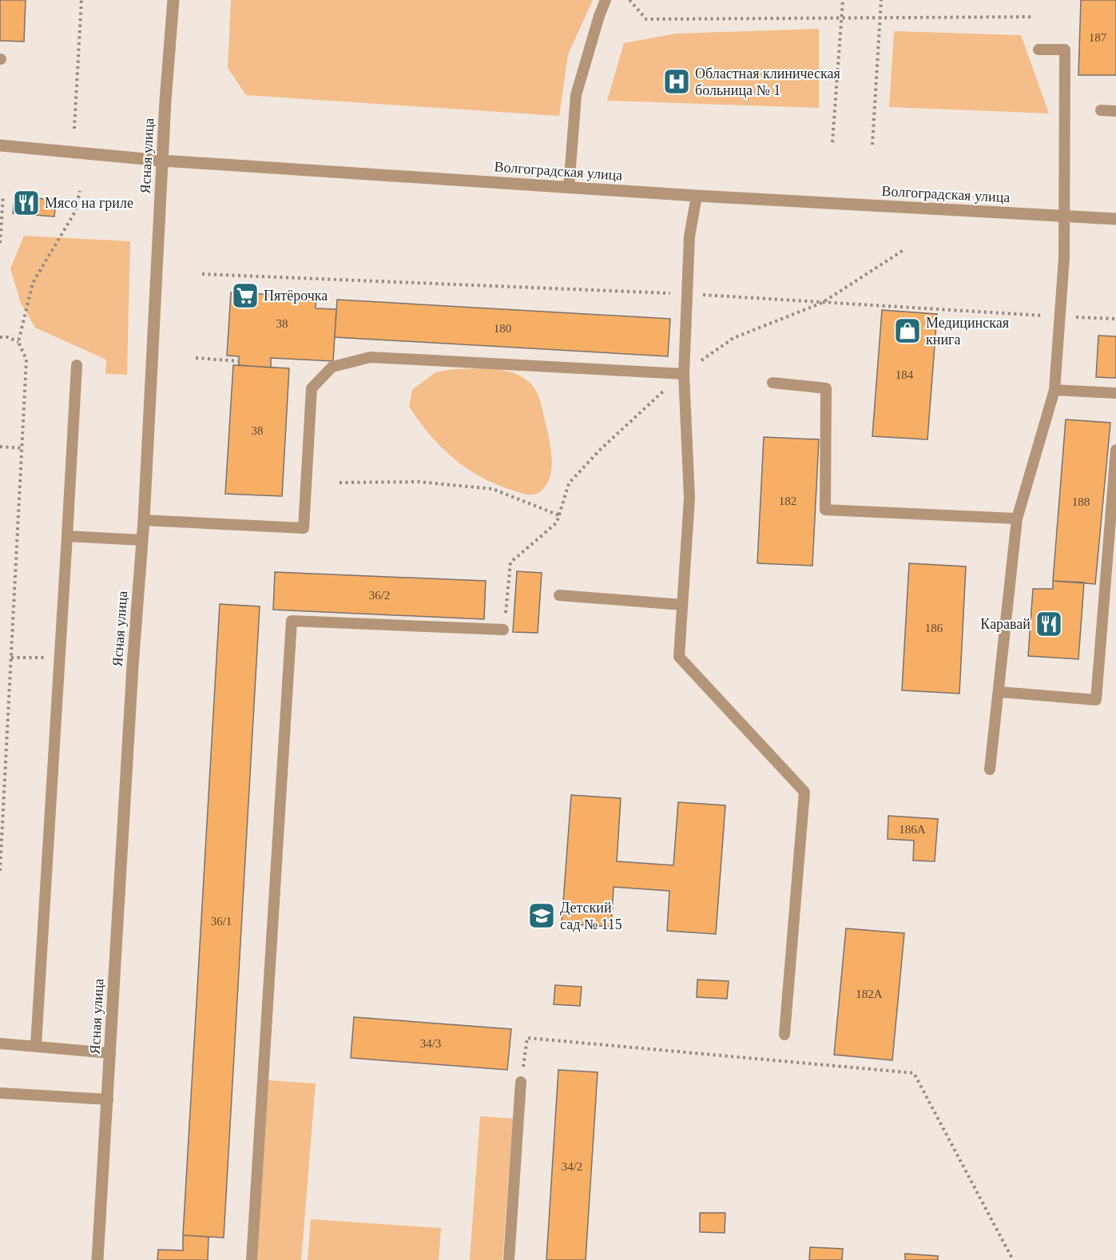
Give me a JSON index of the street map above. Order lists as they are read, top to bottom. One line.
{"streets":{"street":["Ясная улица","Волгоградская улица"]},"crossings":[["Ясная улица","Волгоградская улица"]],"places":{"hospital":["Областная клиническая больница № 1"],"restaurant":["Мясо на гриле","Каравай"],"supermarket":["Пятёрочка"],"shop":["Медицинская книга"],"school or university":["Детский сад № 115"]},"house_numbers":["187","38","180","184","38","182","188","36/2","186","186А","36/1","182А","34/3","34/2"]}
